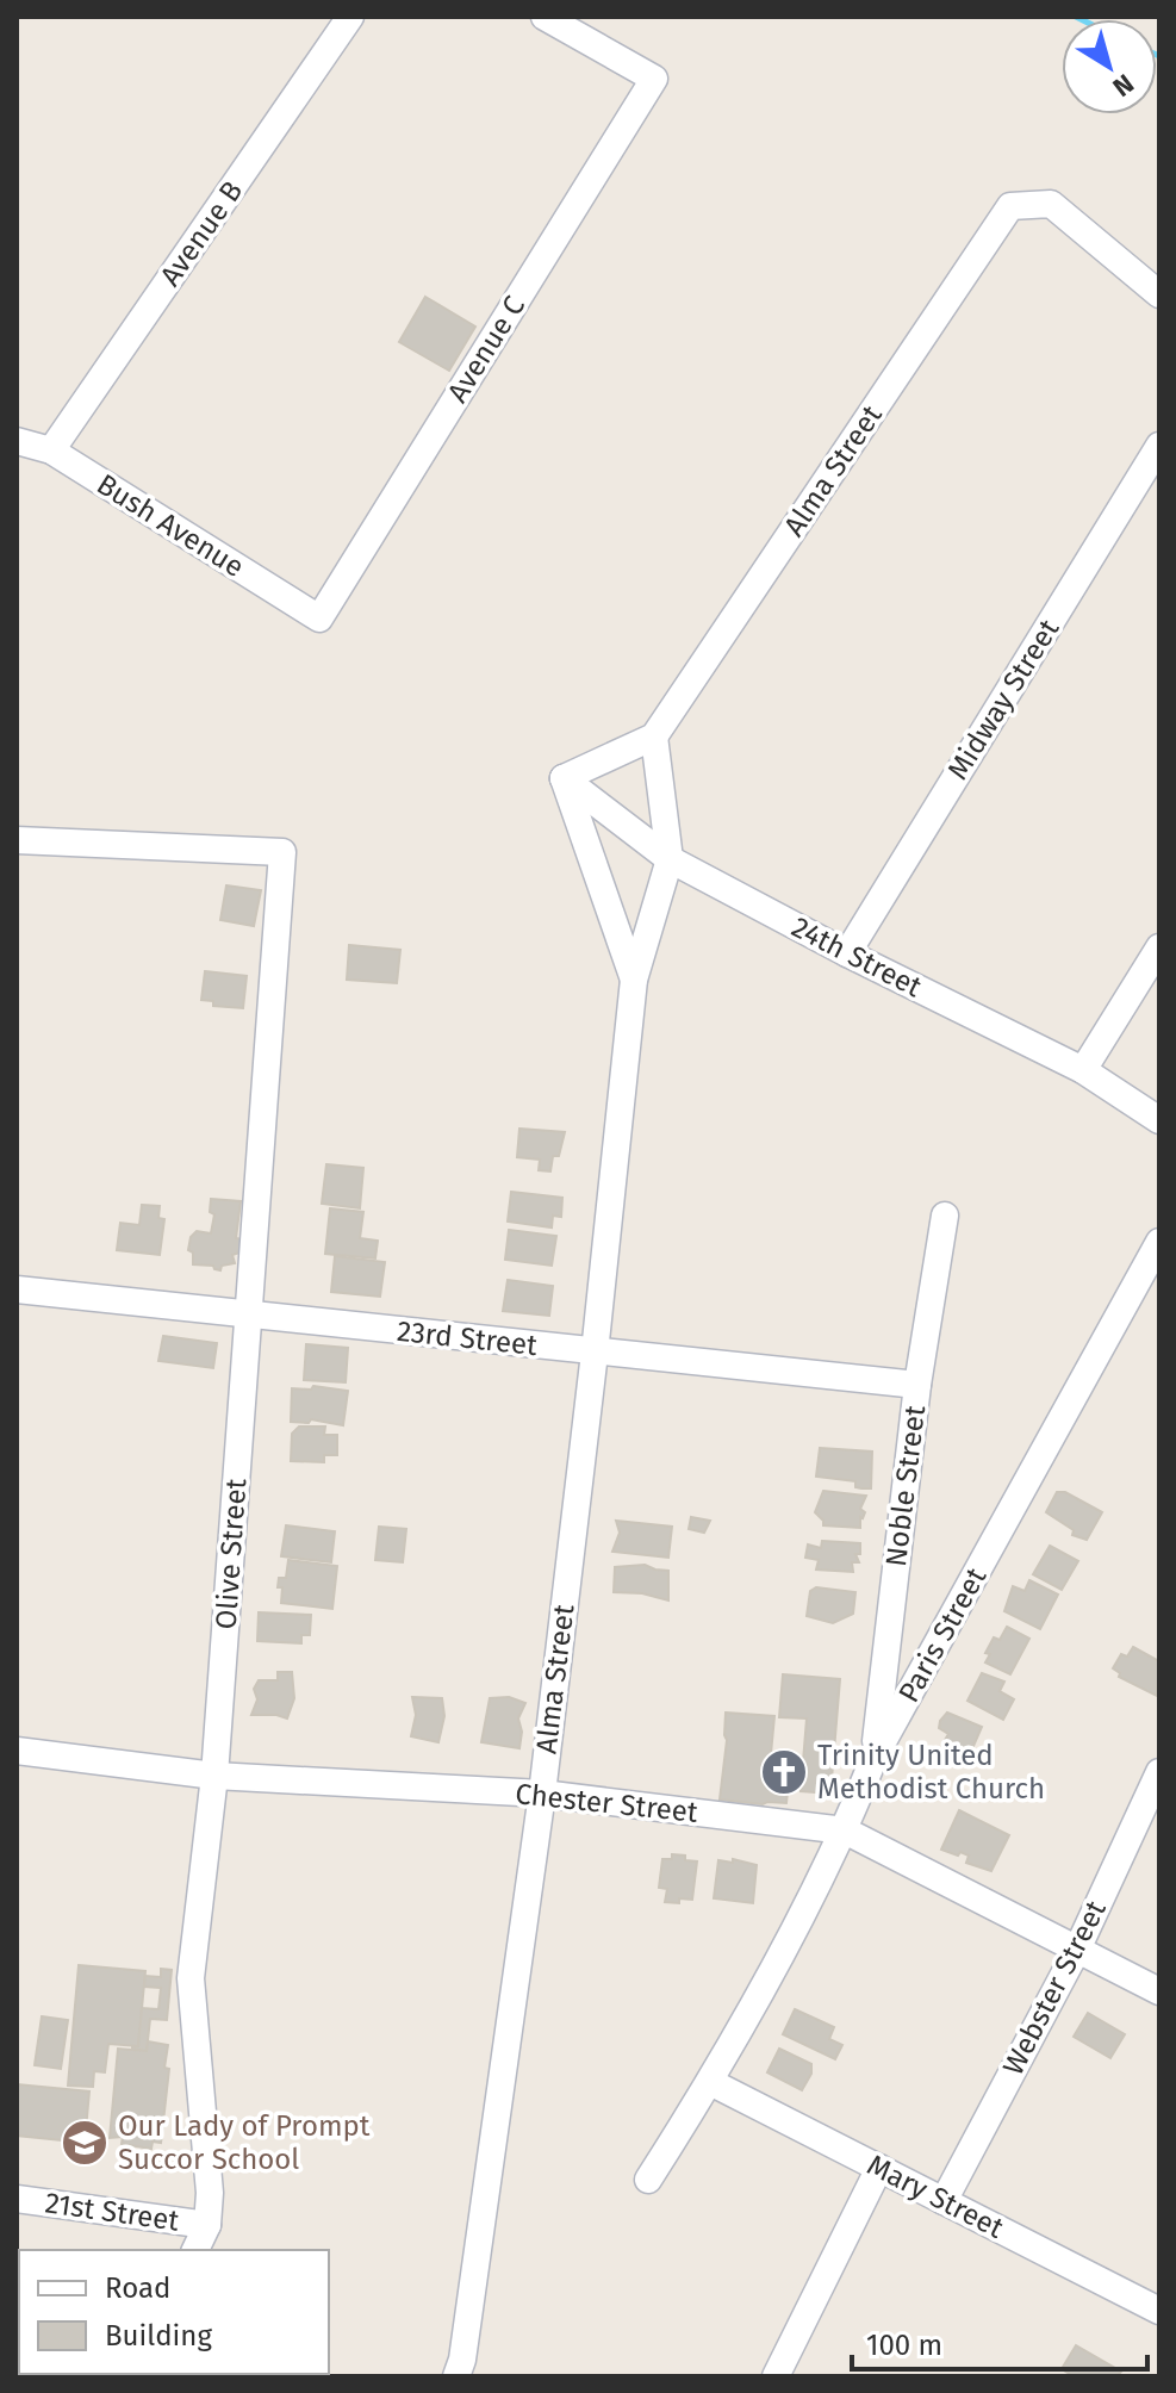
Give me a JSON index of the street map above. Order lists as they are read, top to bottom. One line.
{"streets":{"street":["Avenue B","Avenue C","Alma Street","Bush Avenue","Midway Street","24th Street","23rd Street","Noble Street","Olive Street","Paris Street","Chester Street","Webster Street","Mary Street","21st Street"]},"crossings":[["Avenue B","Bush Avenue"],["Avenue C","Bush Avenue"],["Alma Street","24th Street"],["Alma Street","23rd Street"],["Alma Street","Chester Street"],["Midway Street","24th Street"],["23rd Street","Noble Street"],["23rd Street","Olive Street"],["Noble Street","Paris Street"],["Olive Street","Chester Street"],["Olive Street","21st Street"],["Paris Street","Chester Street"],["Paris Street","Mary Street"],["Chester Street","Webster Street"],["Webster Street","Mary Street"]],"places":{"church":["Trinity United Methodist Church"],"school or university":["Our Lady of Prompt Succor School"]},"legend":["Road","Building"],"scale_bar":"100 m","north":"bottom right"}
